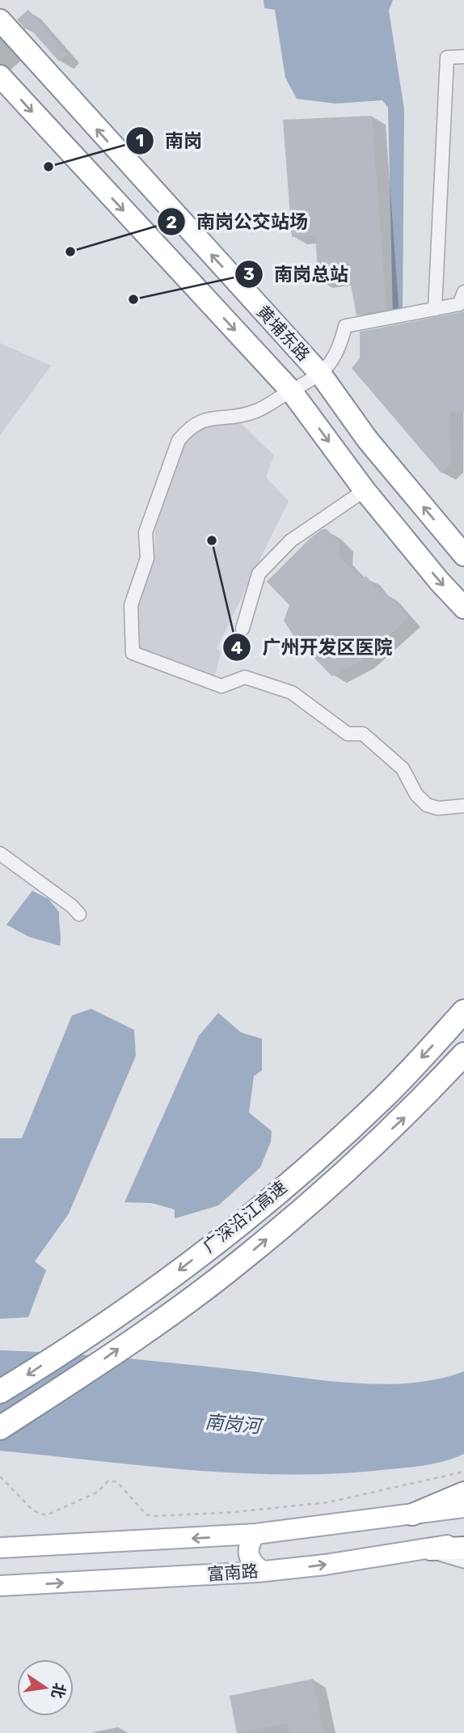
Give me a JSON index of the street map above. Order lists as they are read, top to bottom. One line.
{"streets":{"highway":["黄埔东路","广深沿江高速"],"main road":["富南路"]},"water":["南岗河"],"places":["南岗","南岗公交站场","南岗总站","广州开发区医院"],"north":"right"}
